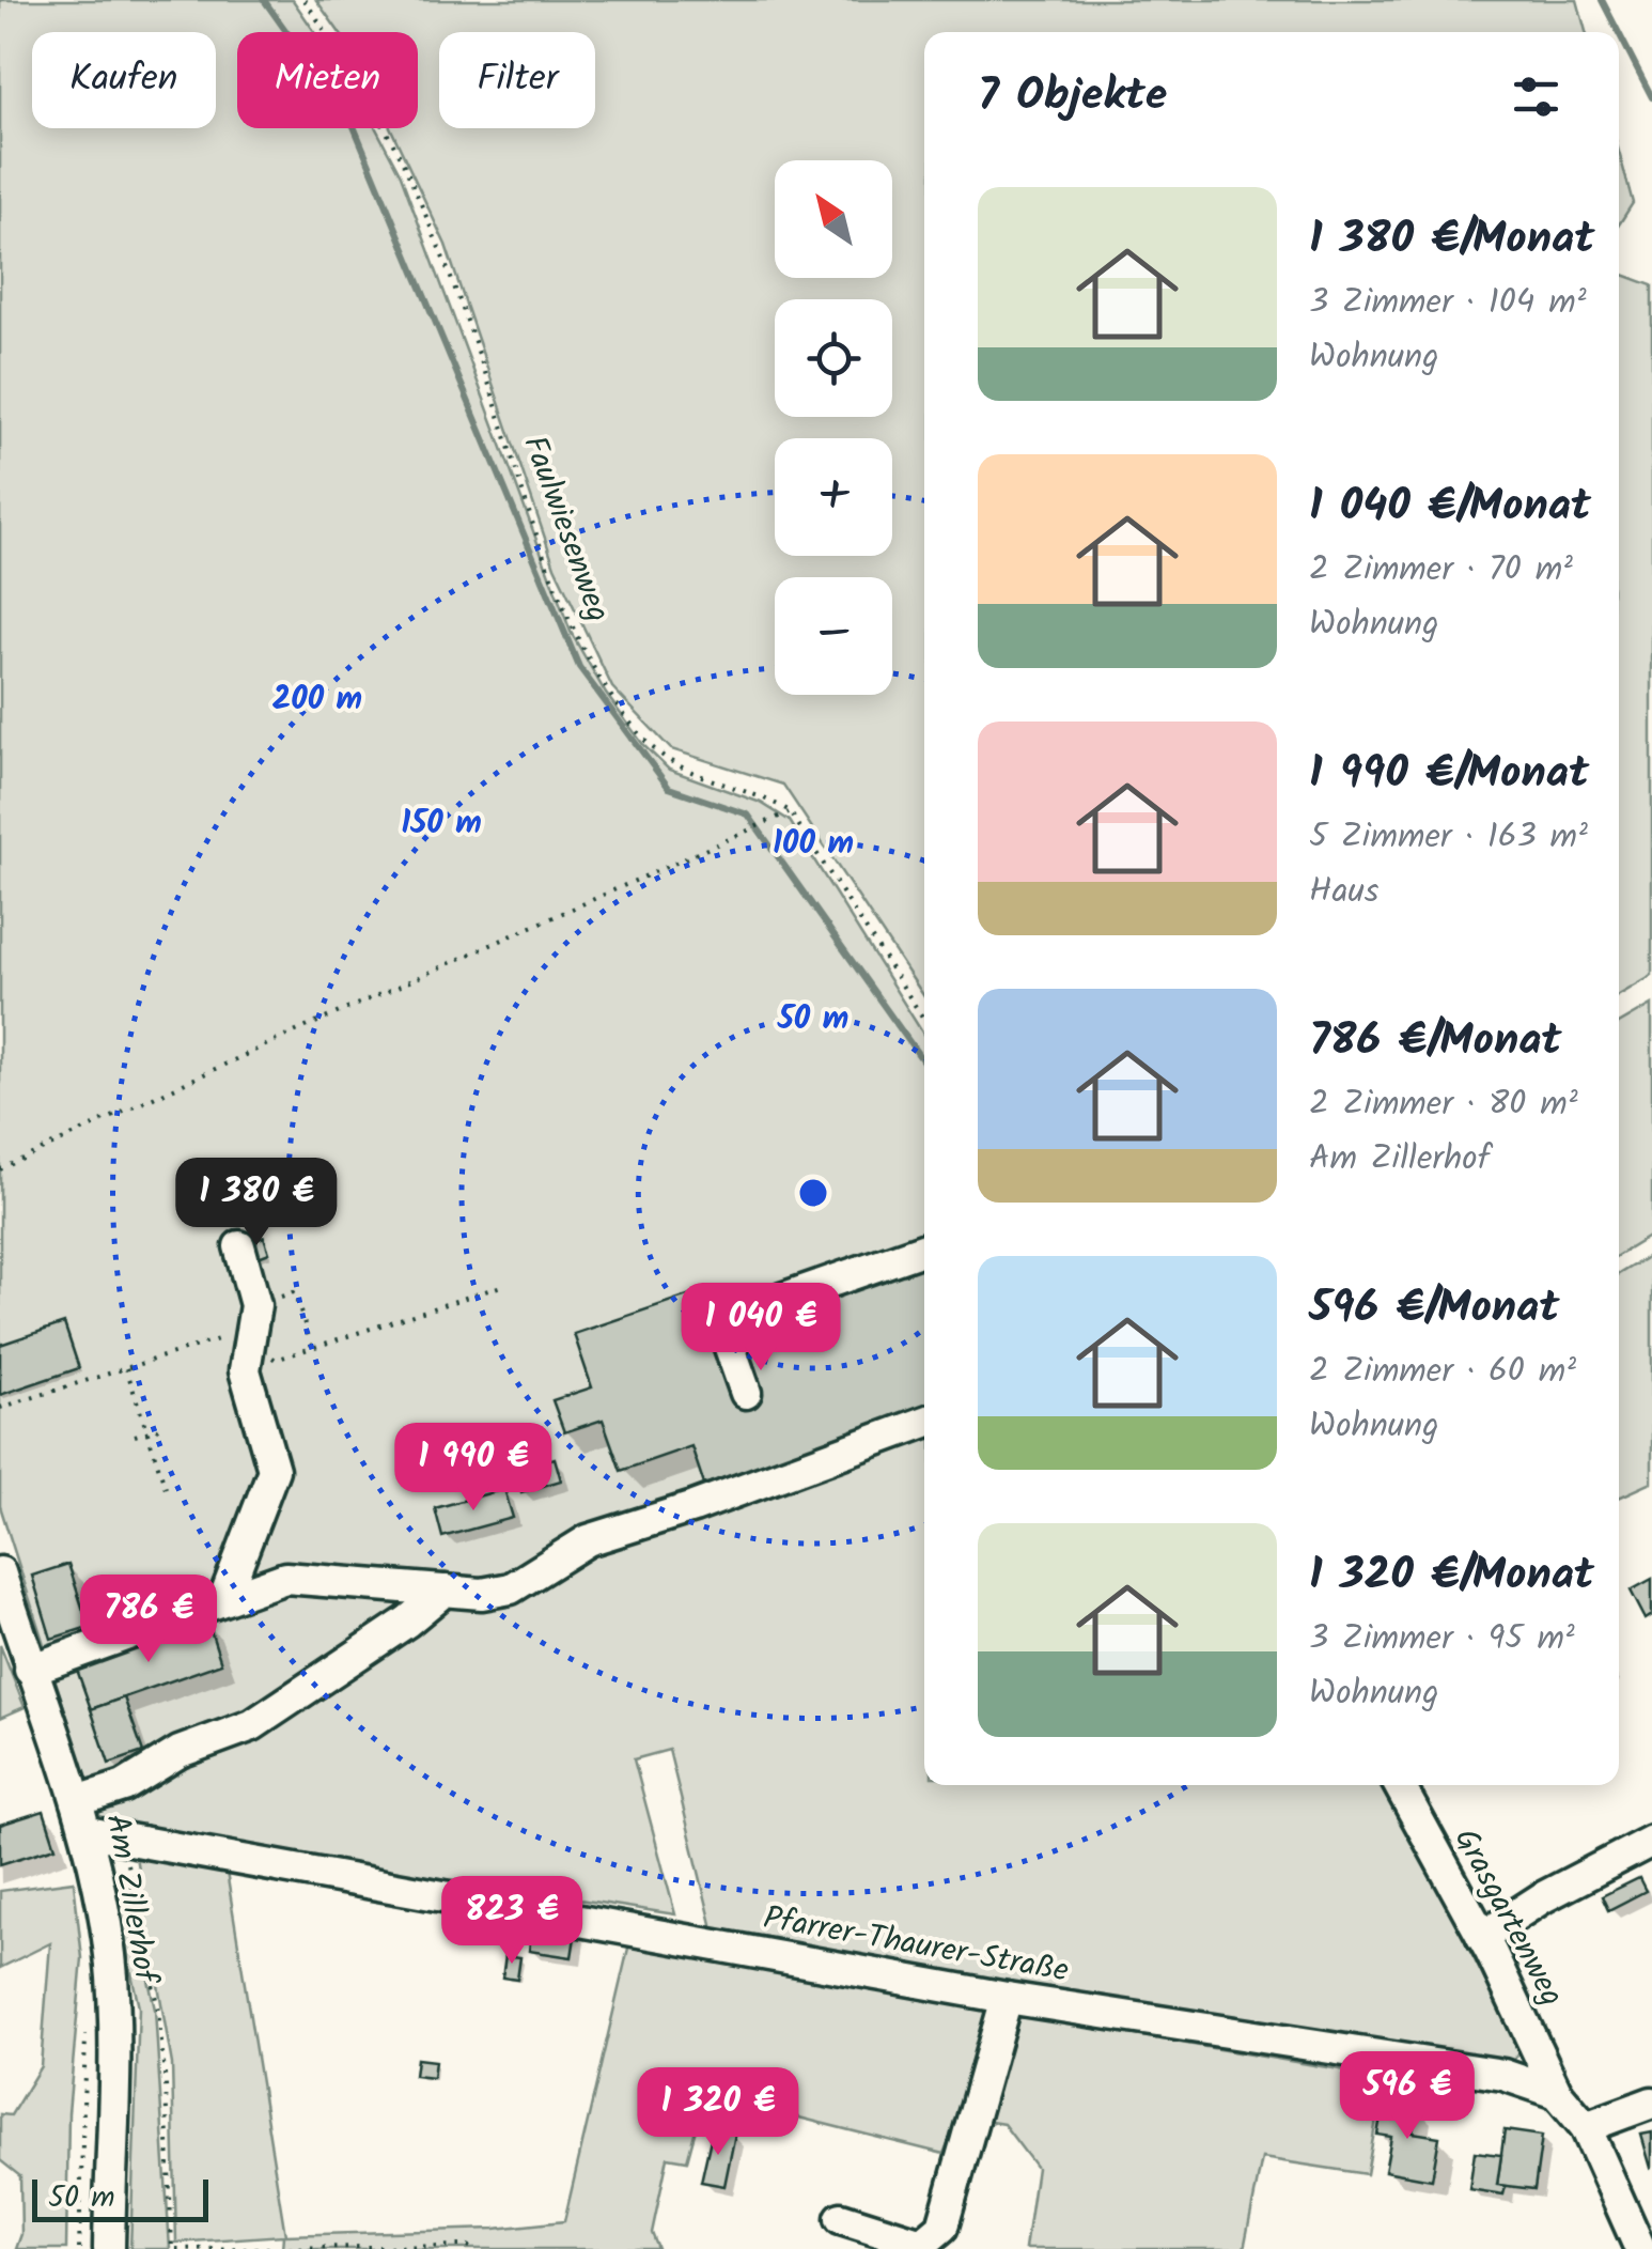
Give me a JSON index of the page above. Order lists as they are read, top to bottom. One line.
{"streets":{"street":["Am Zillerhof","Grasgartenweg","Pfarrer-Thaurer-Straße"],"path":["Faulwiesenweg"]},"crossings":[["Am Zillerhof","Pfarrer-Thaurer-Straße"],["Grasgartenweg","Pfarrer-Thaurer-Straße"]],"scale_bar":"50 m","north":"top left","page":{"chip":["Kaufen","Mieten","Filter"],"heading":"7 Objekte","map_buttons":["+","−"],"list":[{"name":"1 380 €/Monat","note":"3 Zimmer · 104 m² · Wohnung"},{"name":"1 040 €/Monat","note":"2 Zimmer · 70 m² · Wohnung"},{"name":"1 990 €/Monat","note":"5 Zimmer · 163 m² · Haus"},{"name":"786 €/Monat","note":"2 Zimmer · 80 m² · Am Zillerhof"},{"name":"596 €/Monat","note":"2 Zimmer · 60 m² · Wohnung"},{"name":"1 320 €/Monat","note":"3 Zimmer · 95 m² · Wohnung"}],"price":["1 380 €","1 040 €","1 990 €","786 €","823 €","596 €","1 320 €"],"scale":"50 m"},"rings":["200 m","150 m","100 m","50 m"]}
